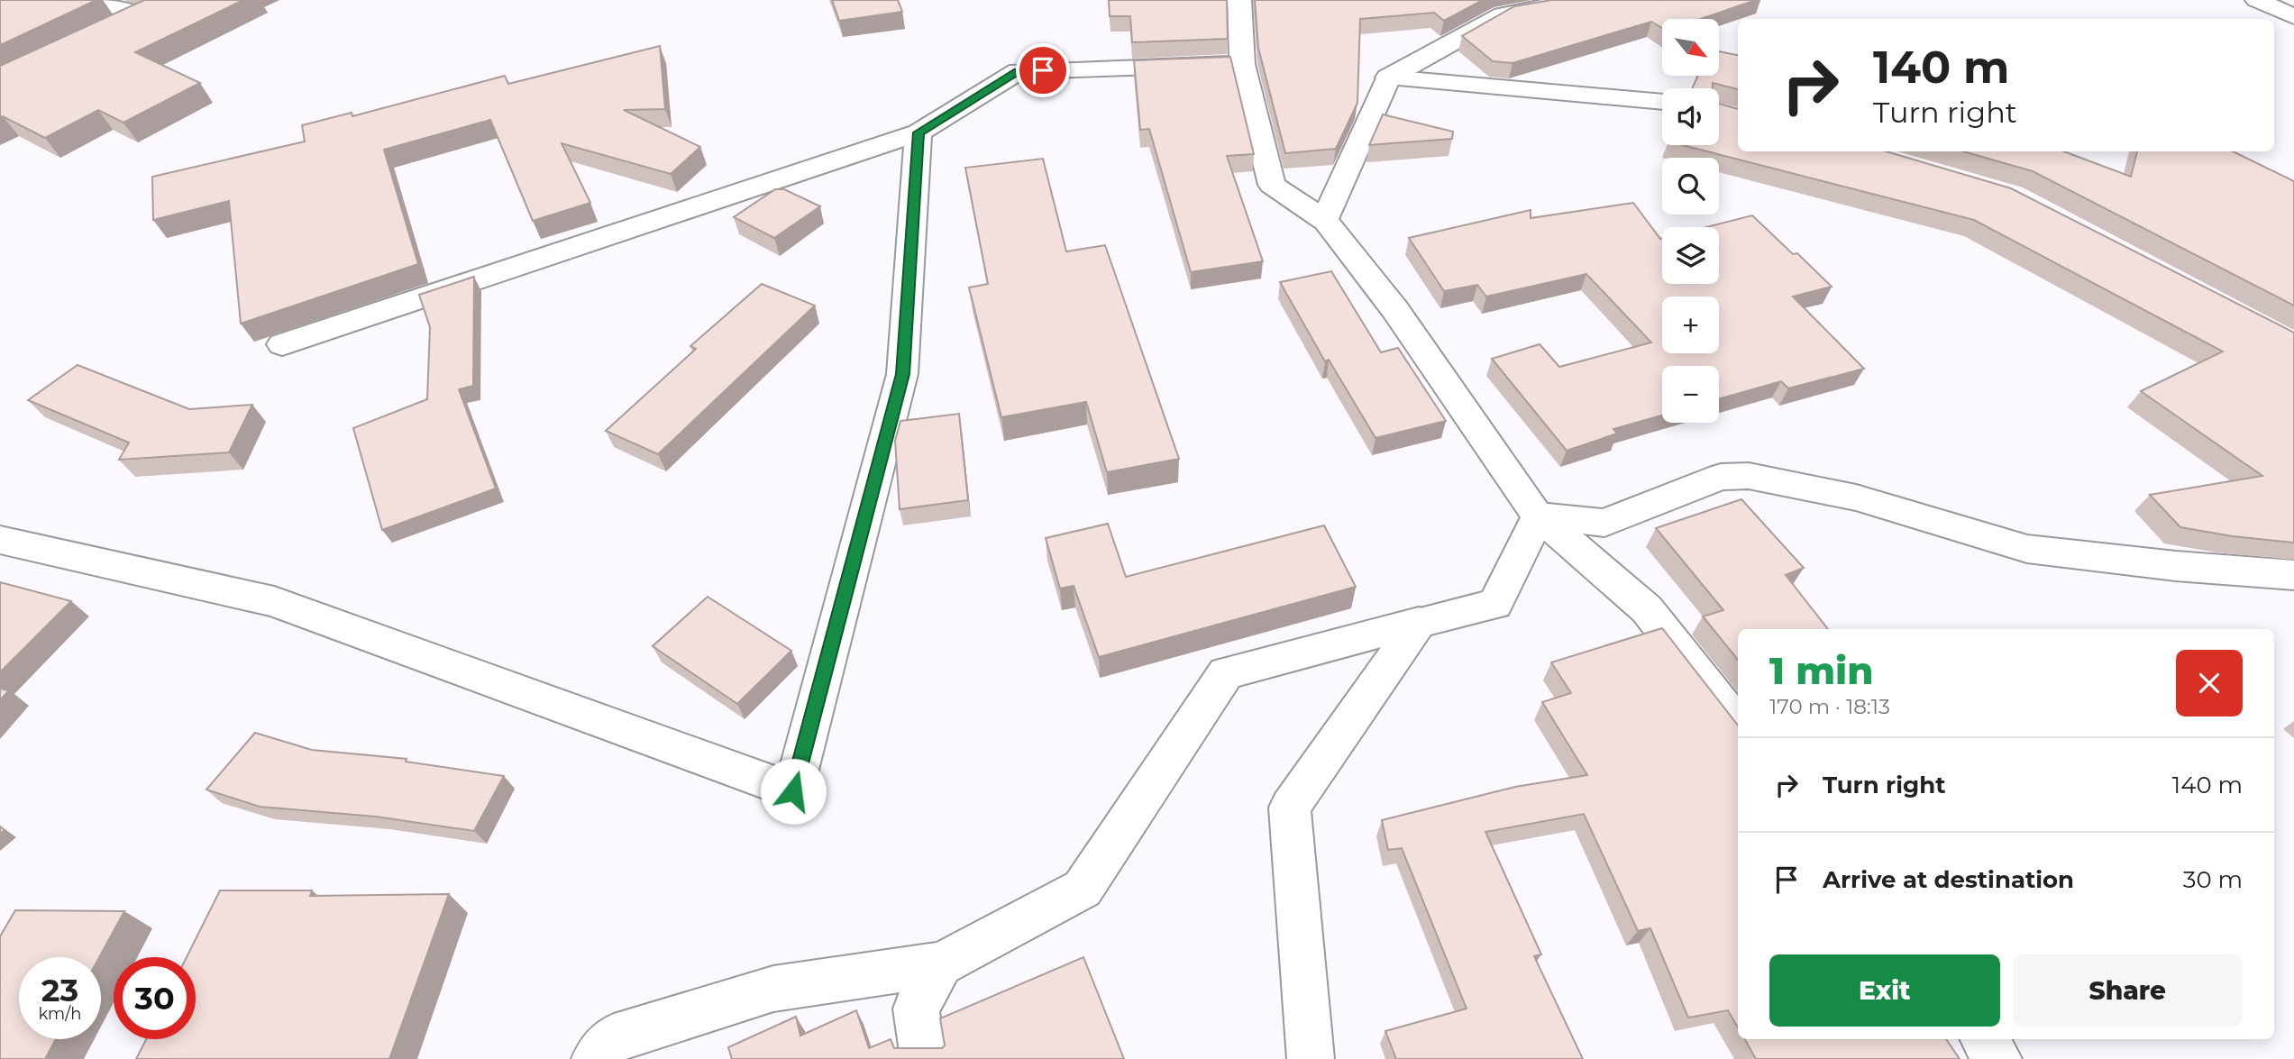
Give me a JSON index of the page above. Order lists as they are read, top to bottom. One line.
{"north":"bottom right","page":{"map_buttons":["+","−"],"turn":["140 m","Turn right"],"heading":["1 min","170 m · 18:13"],"list":[{"name":"Turn right","value":"140 m"},{"name":"Arrive at destination","value":"30 m"}],"buttons":["Exit","Share"],"speed":"23 km/h","limit":"30"}}
